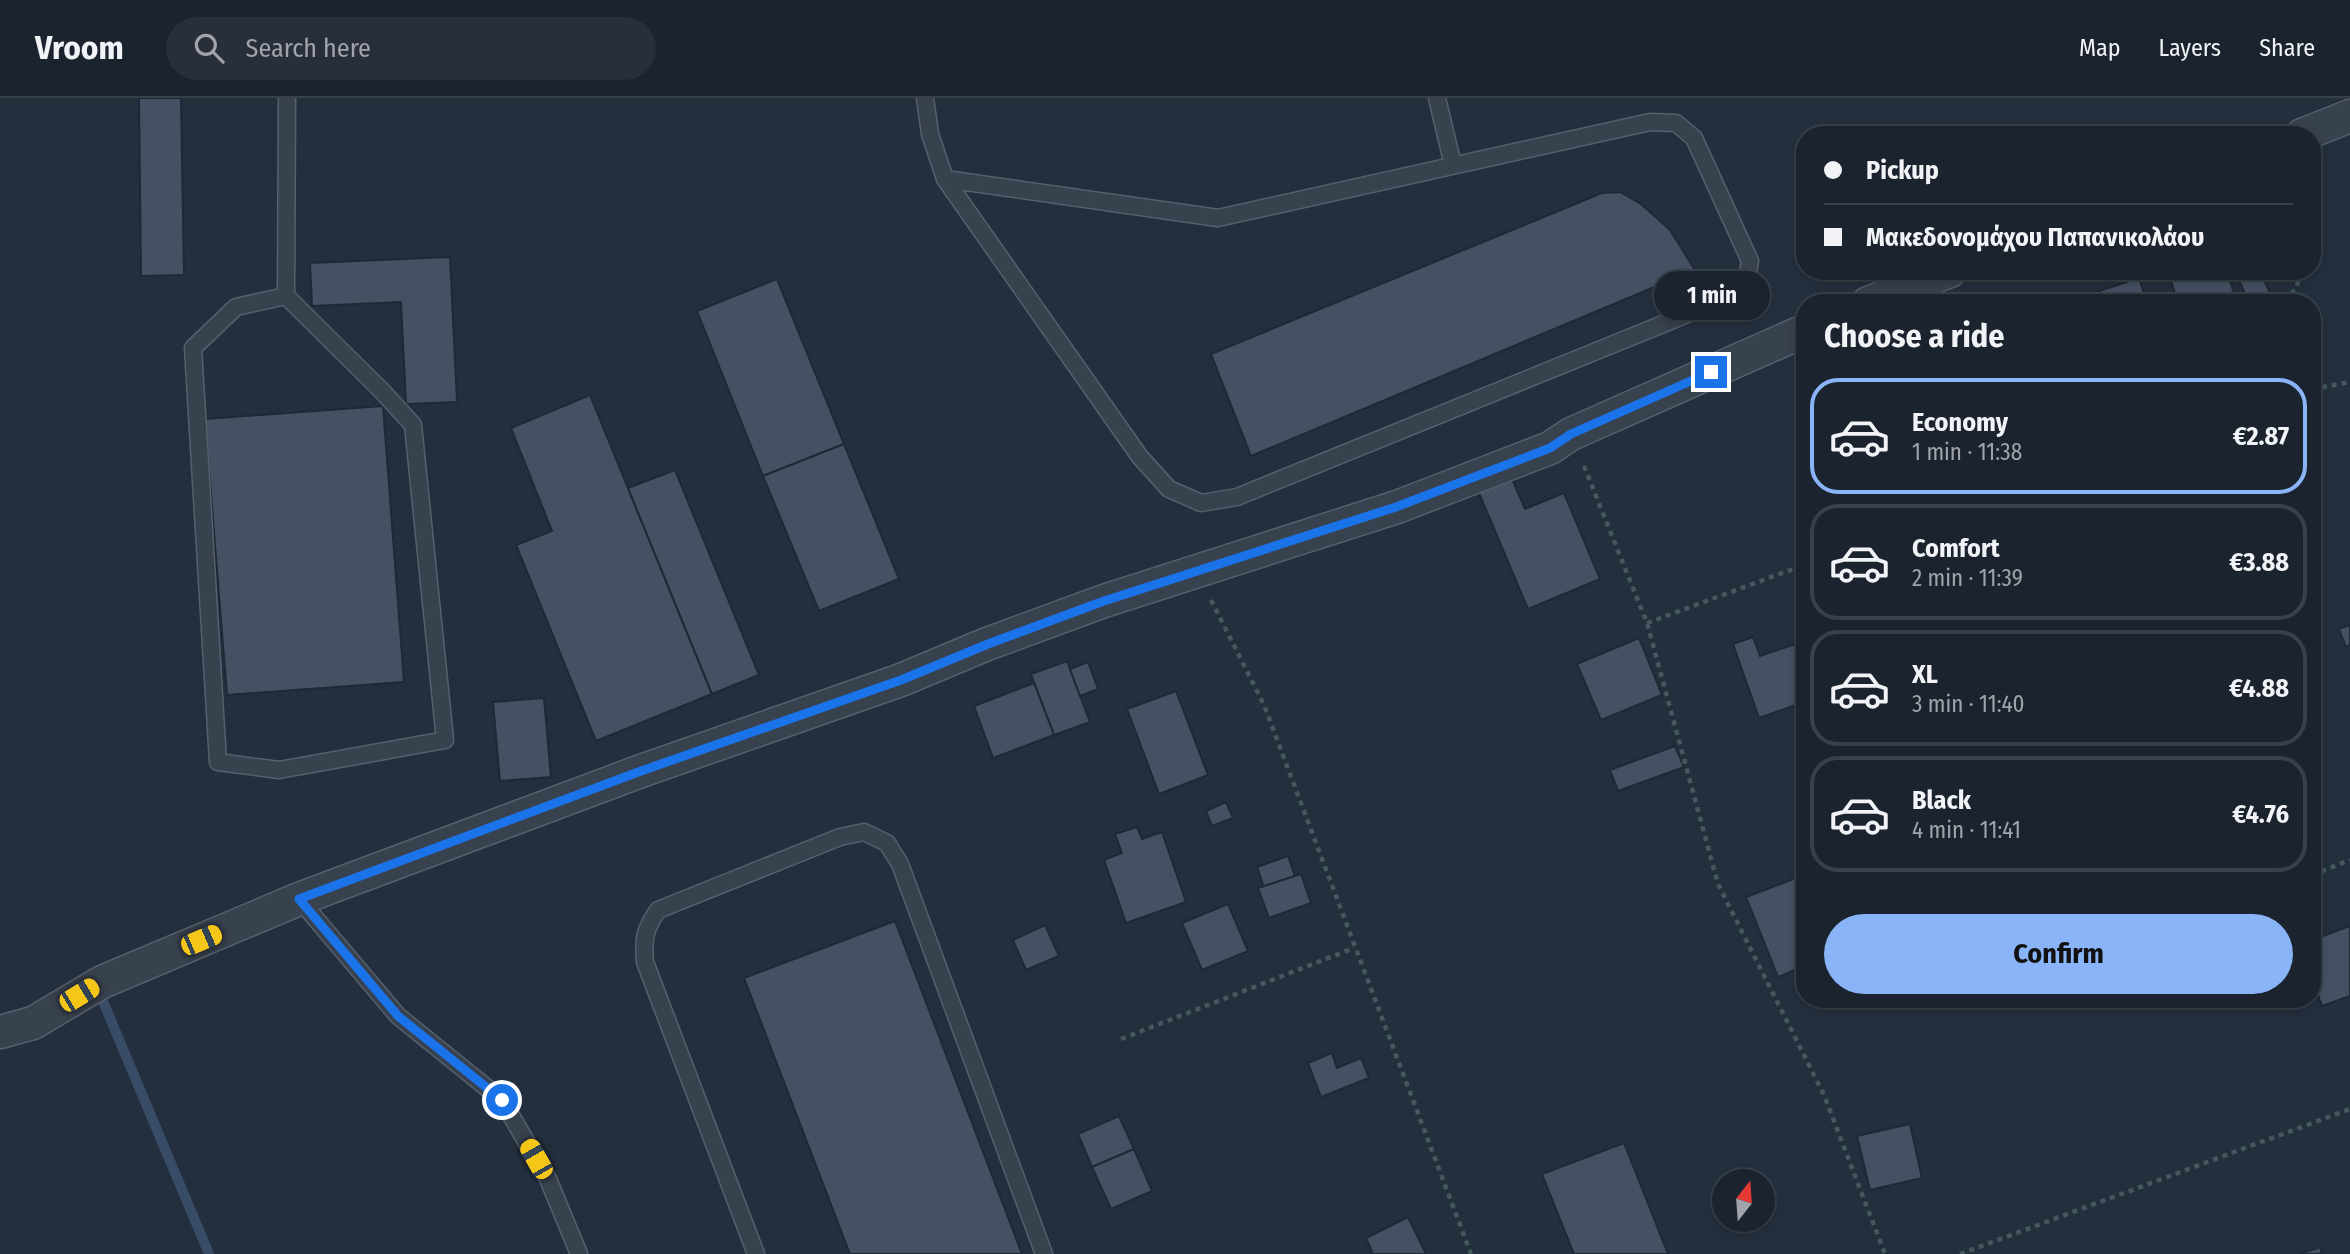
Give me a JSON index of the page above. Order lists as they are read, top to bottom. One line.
{"north":"top","page":{"header":"Vroom","search":"Search here","nav":["Map","Layers","Share"],"banner":["Pickup","Μακεδονομάχου Παπανικολάου"],"bubble":"1 min","heading":"Choose a ride","list":[{"name":"Economy","note":"1 min · 11:38","value":"€2.87"},{"name":"Comfort","note":"2 min · 11:39","value":"€3.88"},{"name":"XL","note":"3 min · 11:40","value":"€4.88"},{"name":"Black","note":"4 min · 11:41","value":"€4.76"}],"buttons":"Confirm"}}
